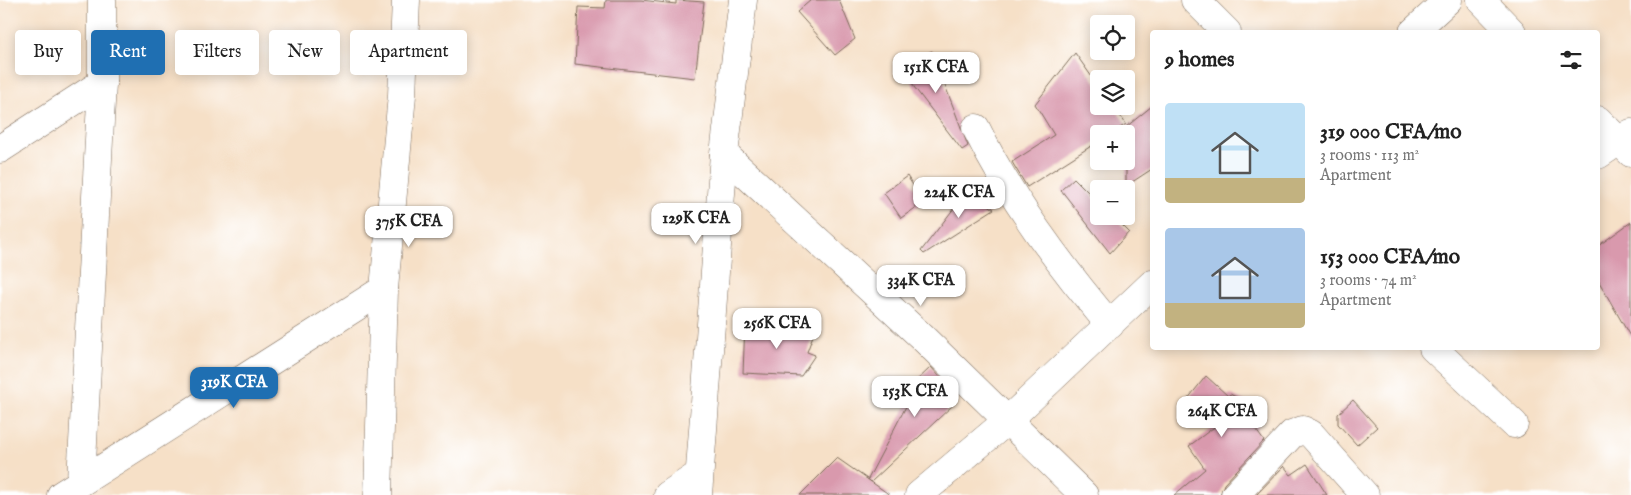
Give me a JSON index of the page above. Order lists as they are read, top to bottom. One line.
{"page":{"map_buttons":["+","−"],"chip":["Buy","Rent","Filters","New","Apartment"],"heading":"9 homes","price":["151K CFA","224K CFA","129K CFA","375K CFA","334K CFA","256K CFA","319K CFA","153K CFA","264K CFA"],"list":[{"name":"319 000 CFA/mo","note":"3 rooms · 113 m² · Apartment"},{"name":"153 000 CFA/mo","note":"3 rooms · 74 m² · Apartment"}]}}
